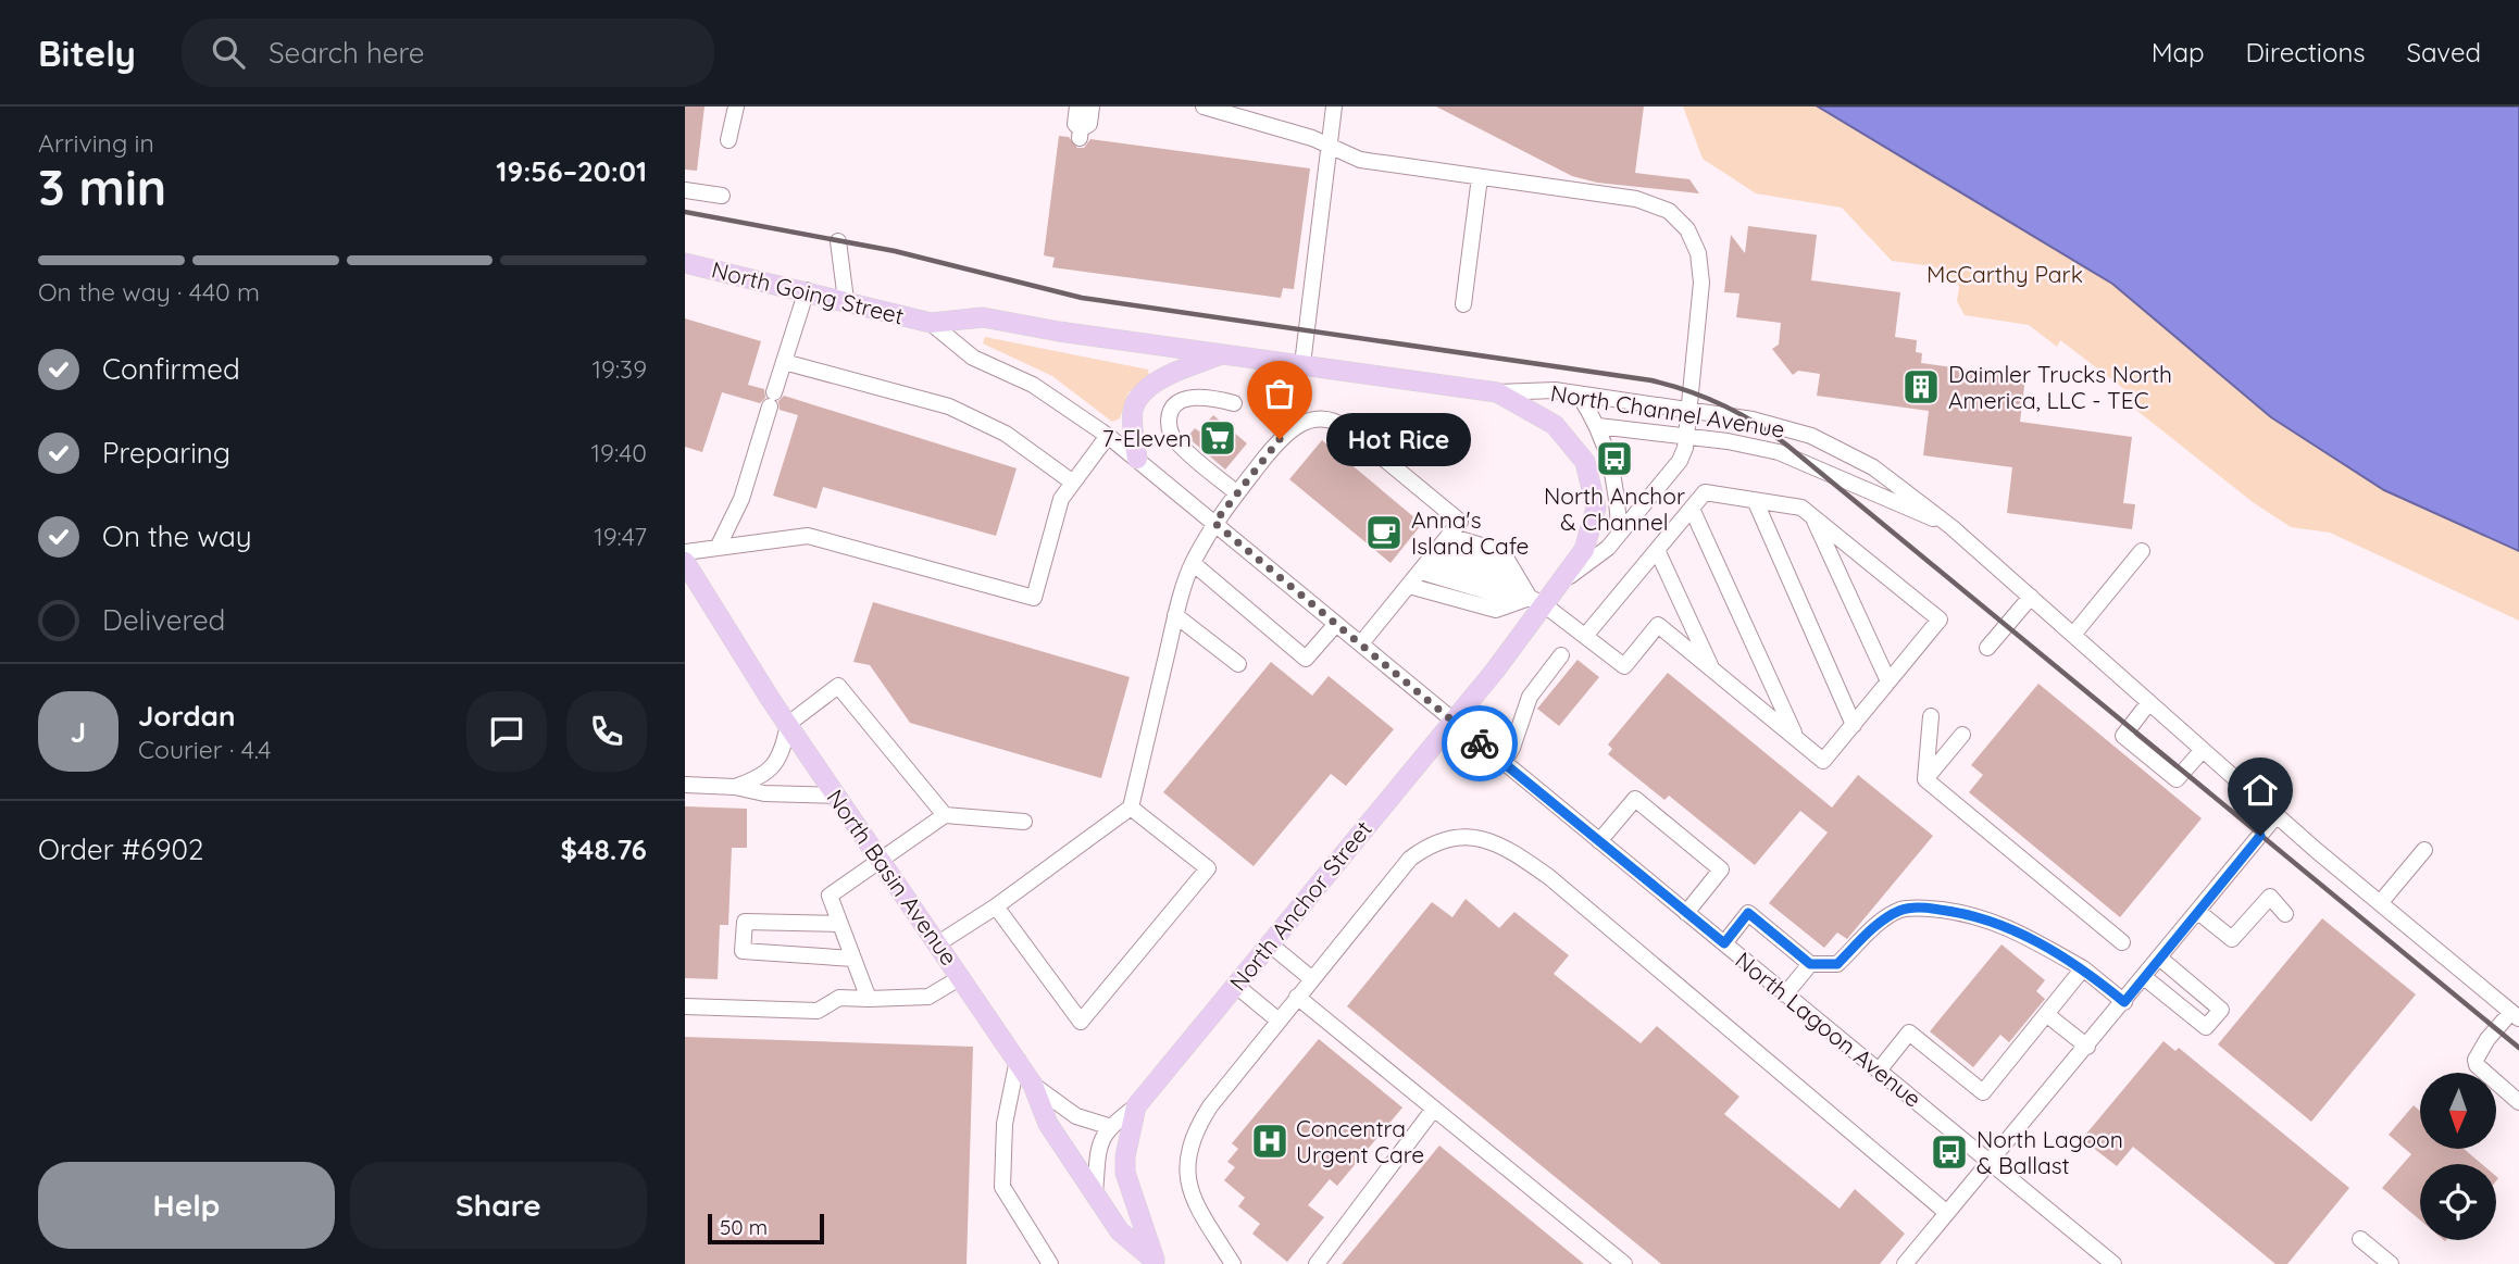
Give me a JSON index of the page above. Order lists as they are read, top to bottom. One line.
{"streets":{"main road":["North Going Street","North Channel Avenue","North Basin Avenue","North Anchor Street"],"street":["North Lagoon Avenue"]},"crossings":[["North Going Street","North Channel Avenue"],["North Going Street","North Lagoon Avenue"],["North Channel Avenue","North Anchor Street"],["North Channel Avenue","North Lagoon Avenue"],["North Basin Avenue","North Anchor Street"],["North Anchor Street","North Lagoon Avenue"]],"parks":["McCarthy Park"],"places":{"building":["Daimler Trucks North America, LLC - TEC"],"supermarket":["7-Eleven"],"other":["Hot Rice"],"bus stop":["North Anchor & Channel","North Lagoon & Ballast"],"cafe":["Anna's Island Cafe"],"hospital":["Concentra Urgent Care"]},"scale_bar":"50 m","north":"bottom","page":{"header":"Bitely","search":"Search here","nav":["Map","Directions","Saved"],"heading":["3 min","Arriving in","19:56–20:01"],"panel":["Jordan","Courier · 4.4","Order #6902","$48.76"],"bar":"On the way · 440 m","list":[["Confirmed","19:39"],["Preparing","19:40"],["On the way","19:47"],"Delivered"],"bubble":"Hot Rice","round":"J","buttons":["Help","Share"],"scale":"50 m"}}
